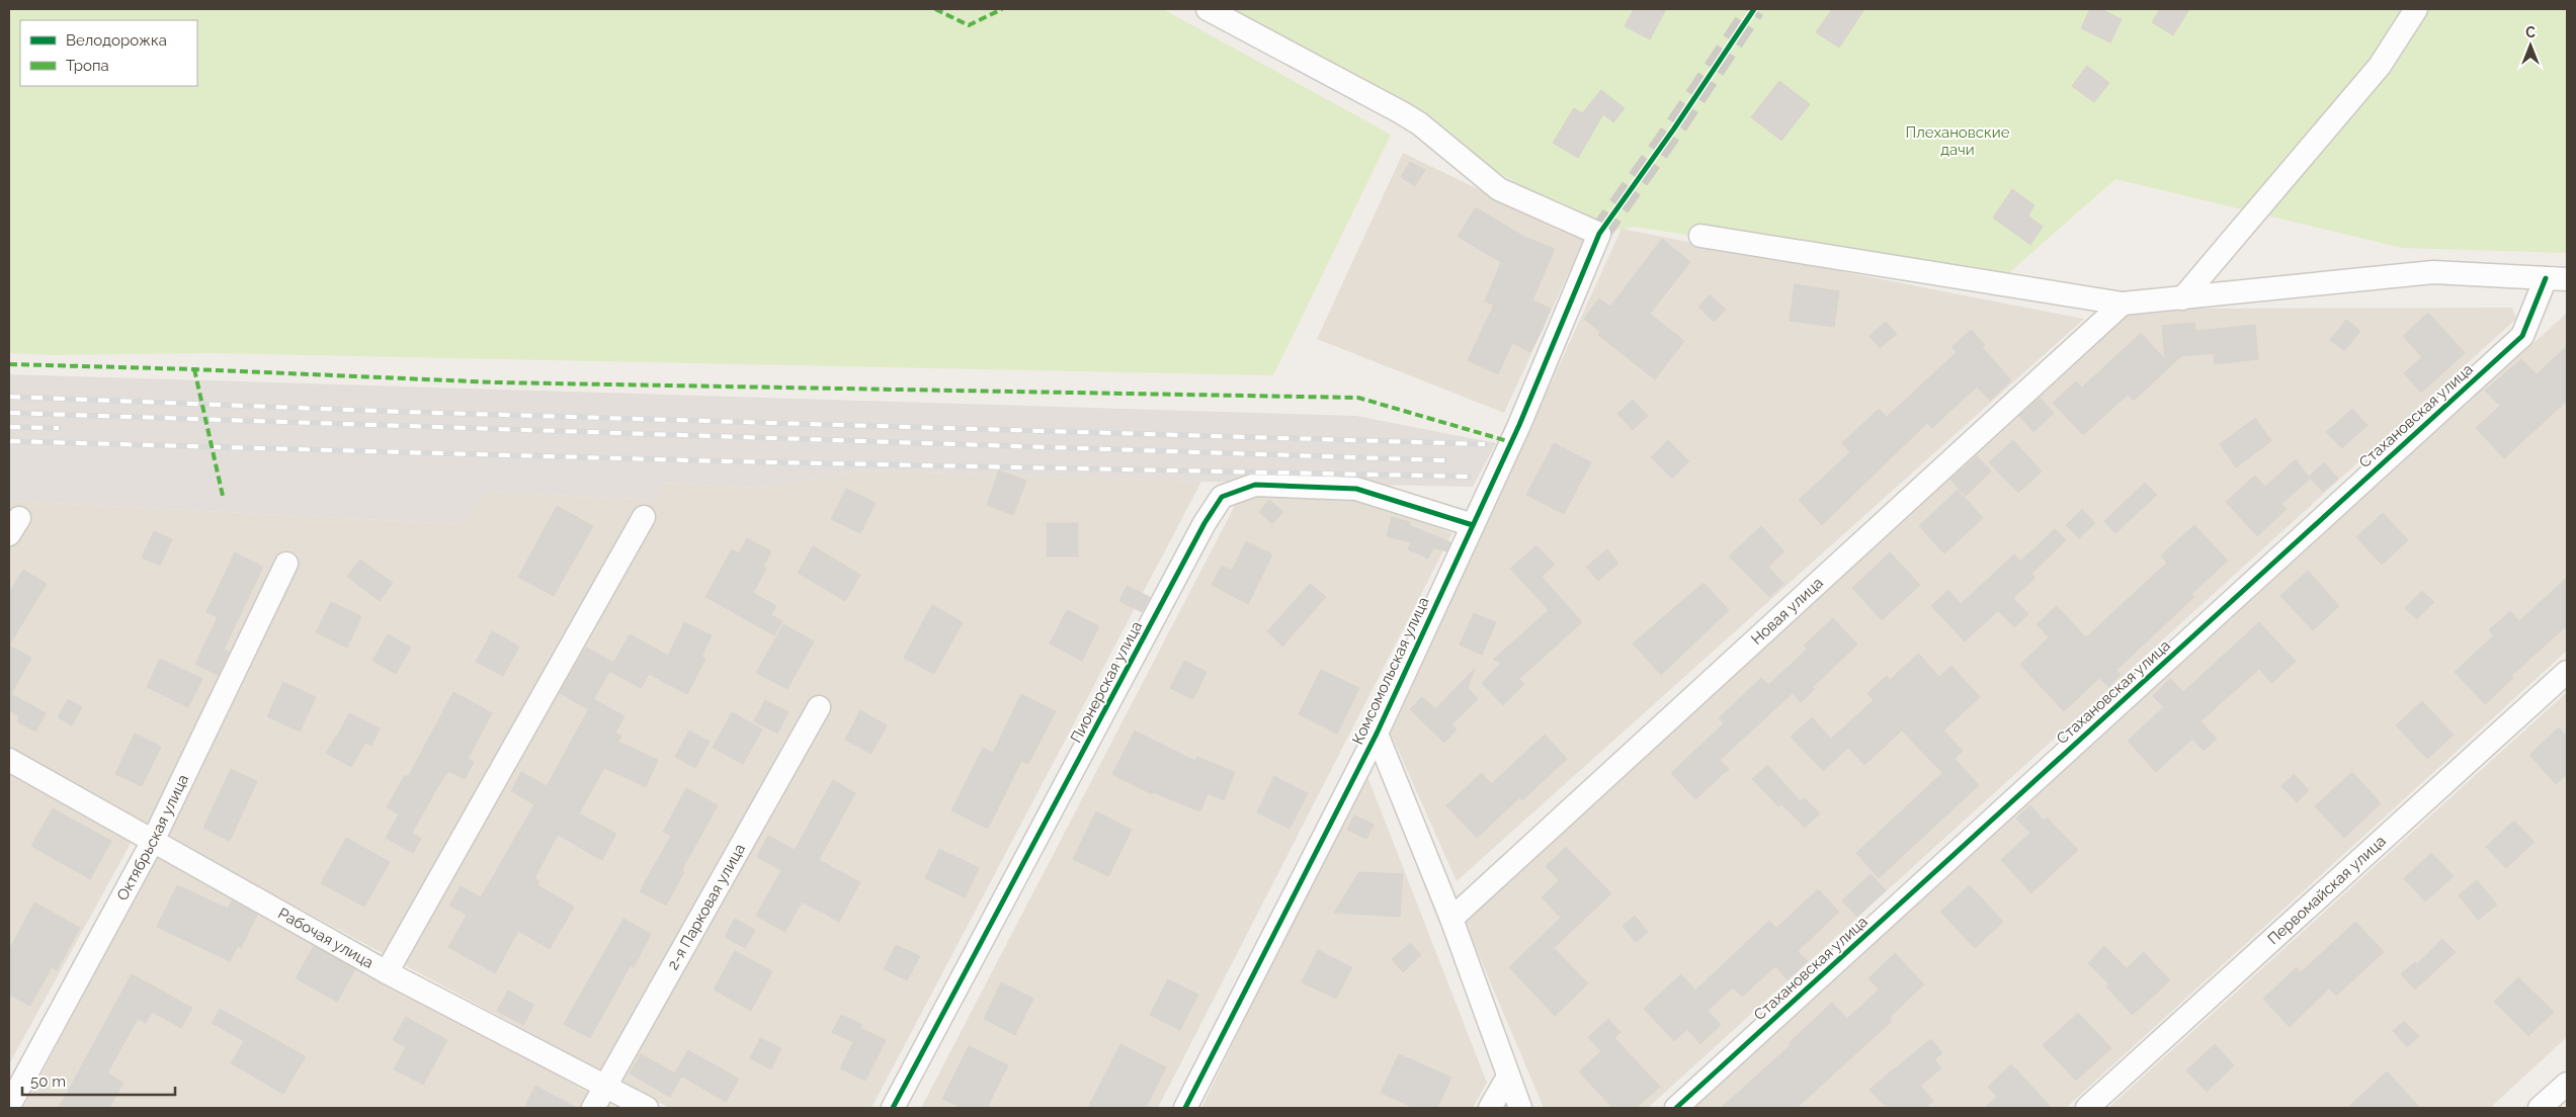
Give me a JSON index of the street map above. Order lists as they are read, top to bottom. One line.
{"streets":{"street":["Стахановская улица","Новая улица","Комсомольская улица","Пионерская улица","Октябрьская улица","Первомайская улица","2-я Парковая улица","Рабочая улица"]},"crossings":[["Комсомольская улица","Пионерская улица"],["Октябрьская улица","Рабочая улица"],["2-я Парковая улица","Рабочая улица"]],"parks":["Плехановские дачи"],"legend":["Велодорожка","Тропа"],"scale_bar":"50 m","north":"top"}
